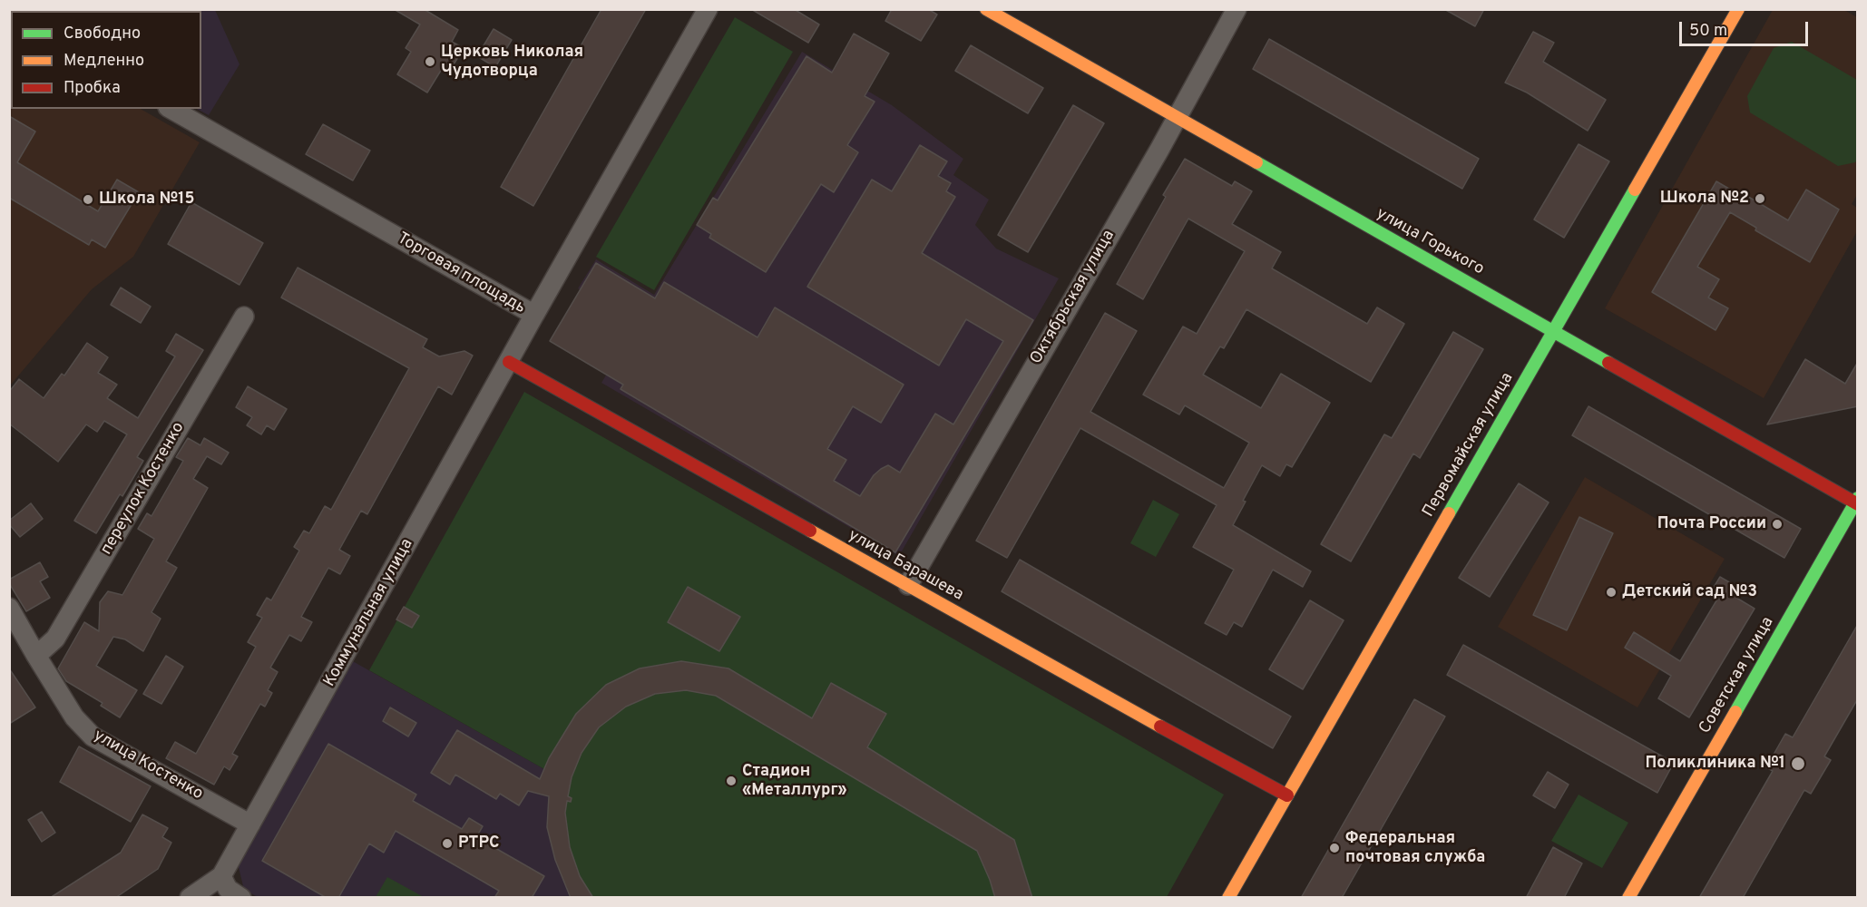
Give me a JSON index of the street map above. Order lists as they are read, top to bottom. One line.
{"streets":{"street":["улица Горького","Торговая площадь","Октябрьская улица","Первомайская улица","переулок Костенко","улица Барашева","Коммунальная улица","Советская улица","улица Костенко"]},"crossings":[["улица Горького","Октябрьская улица"],["улица Горького","Первомайская улица"],["улица Горького","Советская улица"],["Торговая площадь","Коммунальная улица"],["Октябрьская улица","улица Барашева"],["Первомайская улица","улица Барашева"],["переулок Костенко","улица Костенко"],["улица Барашева","Коммунальная улица"],["Коммунальная улица","улица Костенко"]],"places":["Церковь Николая Чудотворца","Школа №2","Школа №15","Почта России","Детский сад №3","Поликлиника №1","Стадион «Металлург»","РТРС","Федеральная почтовая служба"],"legend":["Свободно","Медленно","Пробка"],"scale_bar":"50 m"}
